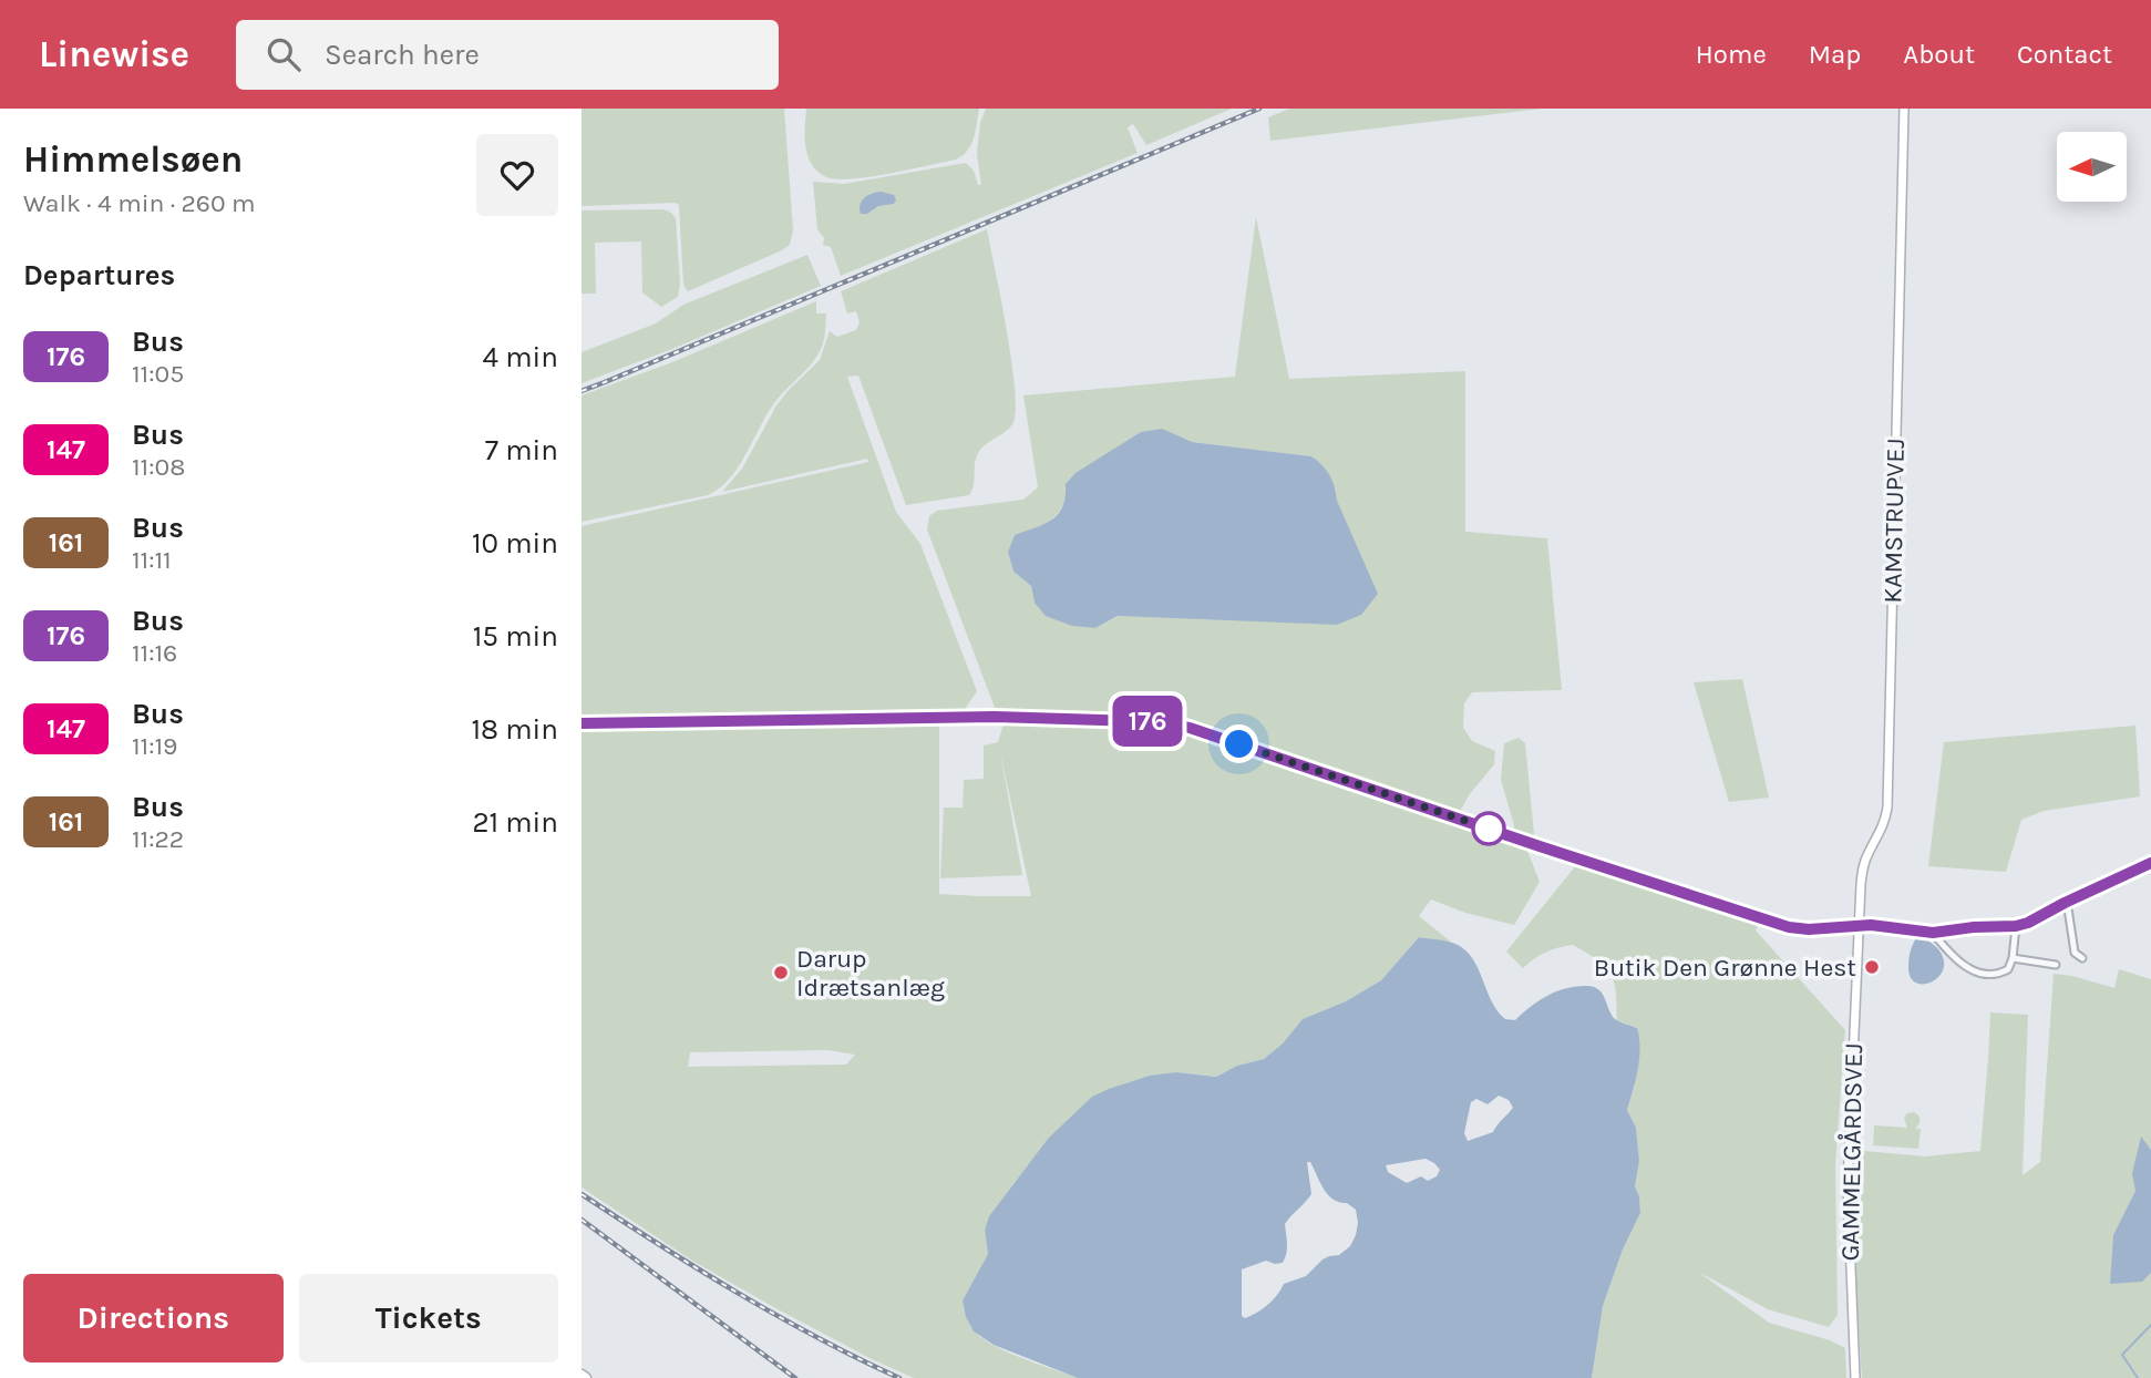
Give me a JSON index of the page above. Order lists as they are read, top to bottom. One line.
{"streets":{"street":["KAMSTRUPVEJ","GAMMELGÅRDSVEJ"]},"crossings":[["KAMSTRUPVEJ","GAMMELGÅRDSVEJ"]],"places":["Butik Den Grønne Hest","Darup Idrætsanlæg"],"lines":["bus line 176"],"north":"left","page":{"header":"Linewise","search":"Search here","nav":["Home","Map","About","Contact"],"heading":[["Himmelsøen","Walk · 4 min · 260 m"],"Departures"],"on_map":"176","list":[{"mark":"176","name":"Bus","note":"11:05","value":"4 min"},{"mark":"147","name":"Bus","note":"11:08","value":"7 min"},{"mark":"161","name":"Bus","note":"11:11","value":"10 min"},{"mark":"176","name":"Bus","note":"11:16","value":"15 min"},{"mark":"147","name":"Bus","note":"11:19","value":"18 min"},{"mark":"161","name":"Bus","note":"11:22","value":"21 min"}],"buttons":["Directions","Tickets"]}}
